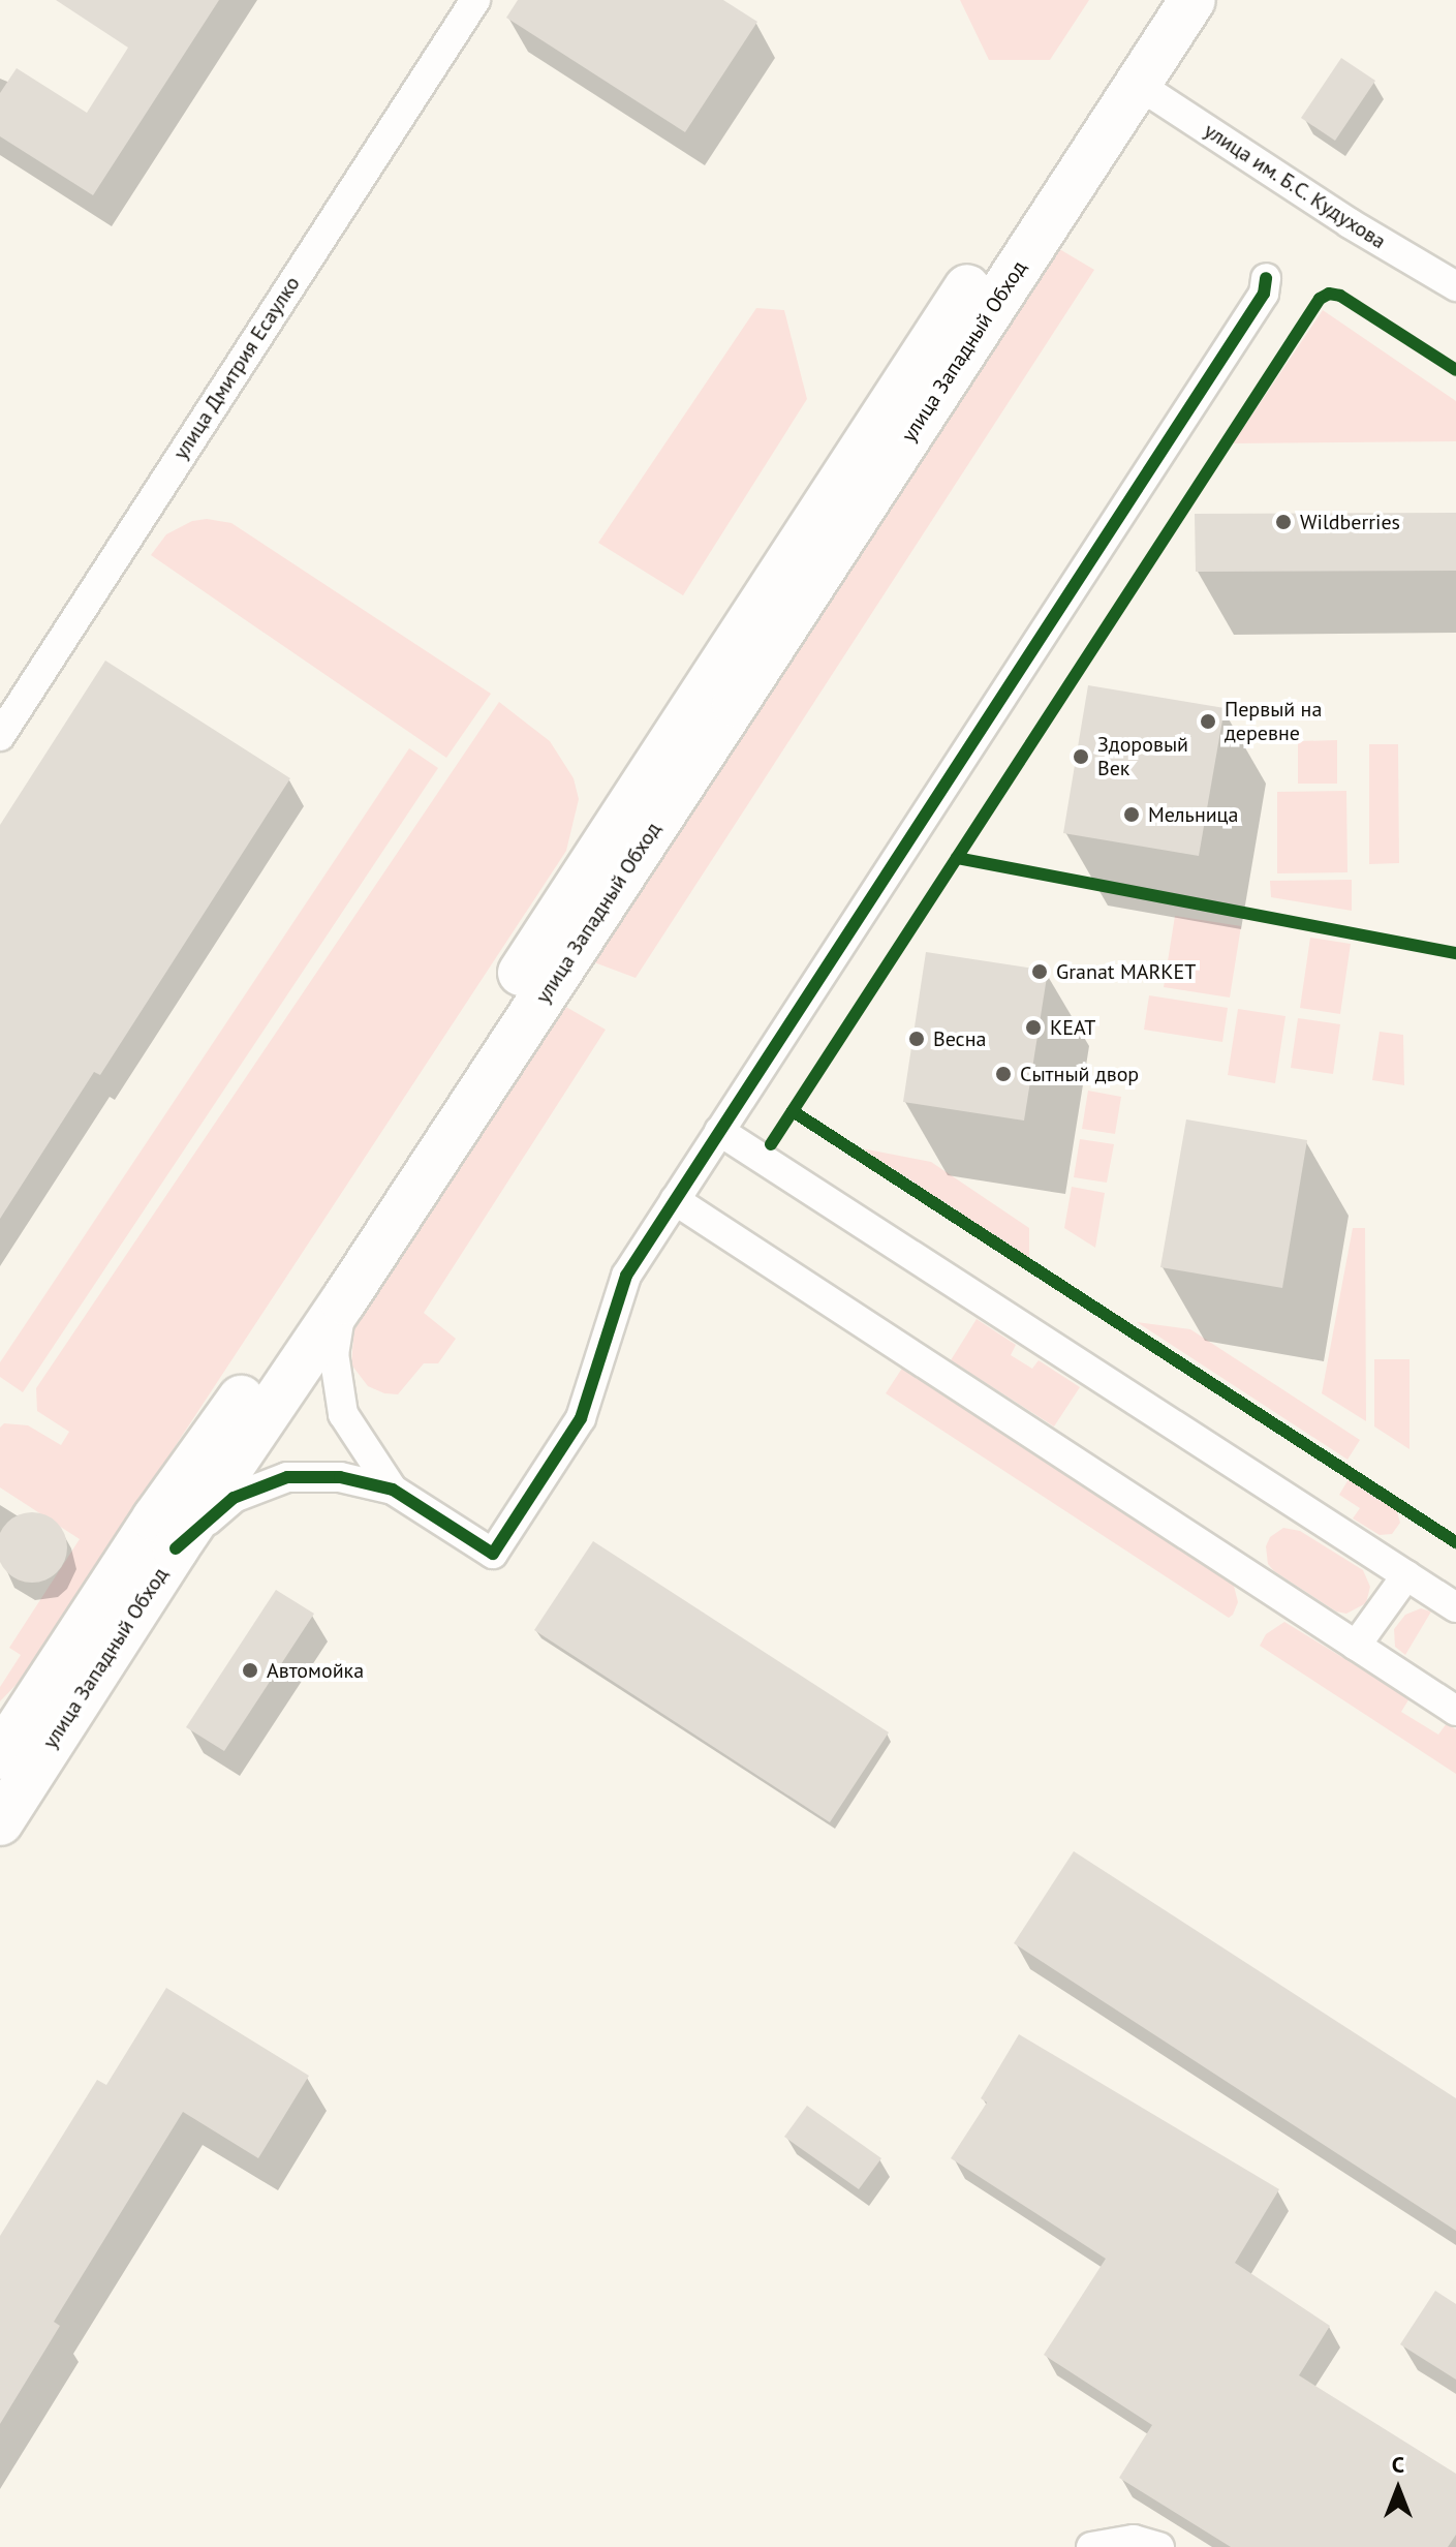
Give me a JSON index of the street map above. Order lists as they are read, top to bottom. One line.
{"streets":{"highway":["улица Западный Обход"],"street":["улица им. Б.С. Кудухова","улица Дмитрия Есаулко"]},"crossings":[["улица им. Б.С. Кудухова","улица Западный Обход"]],"places":["Wildberries","Первый на деревне","Здоровый Век","Мельница","Granat MARKET","КЕАТ","Весна","Сытный двор","Автомойка"],"north":"top"}
